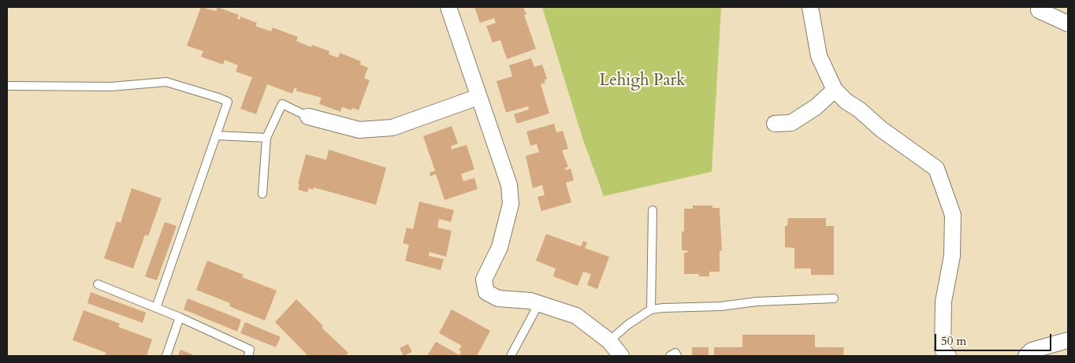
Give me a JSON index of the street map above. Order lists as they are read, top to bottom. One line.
{"parks":["Lehigh Park"],"scale_bar":"50 m"}
